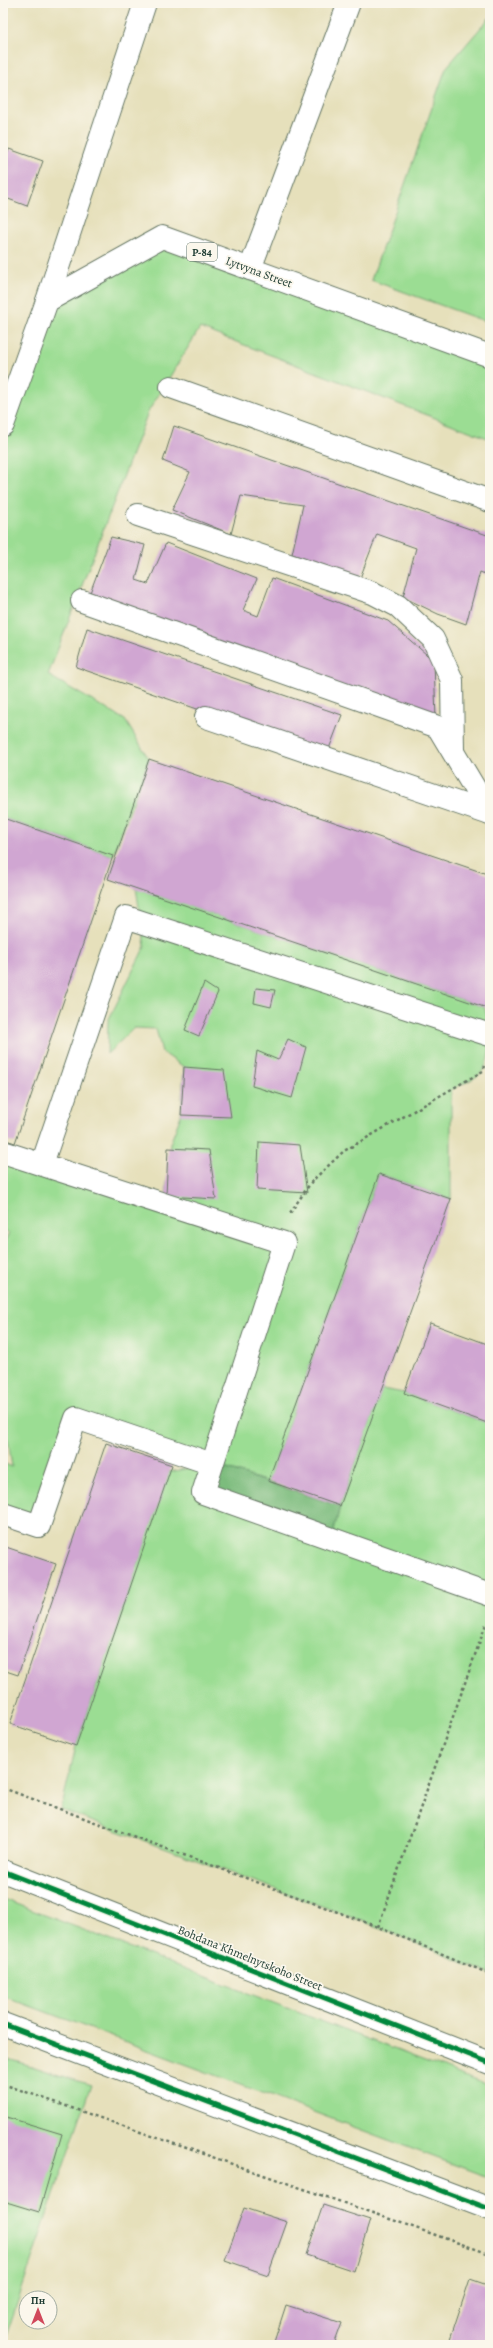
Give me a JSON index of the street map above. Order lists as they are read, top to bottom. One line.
{"streets":{"street":["Р-84","Lytvyna Street","Bohdana Khmelnytskoho Street"]},"north":"top"}
